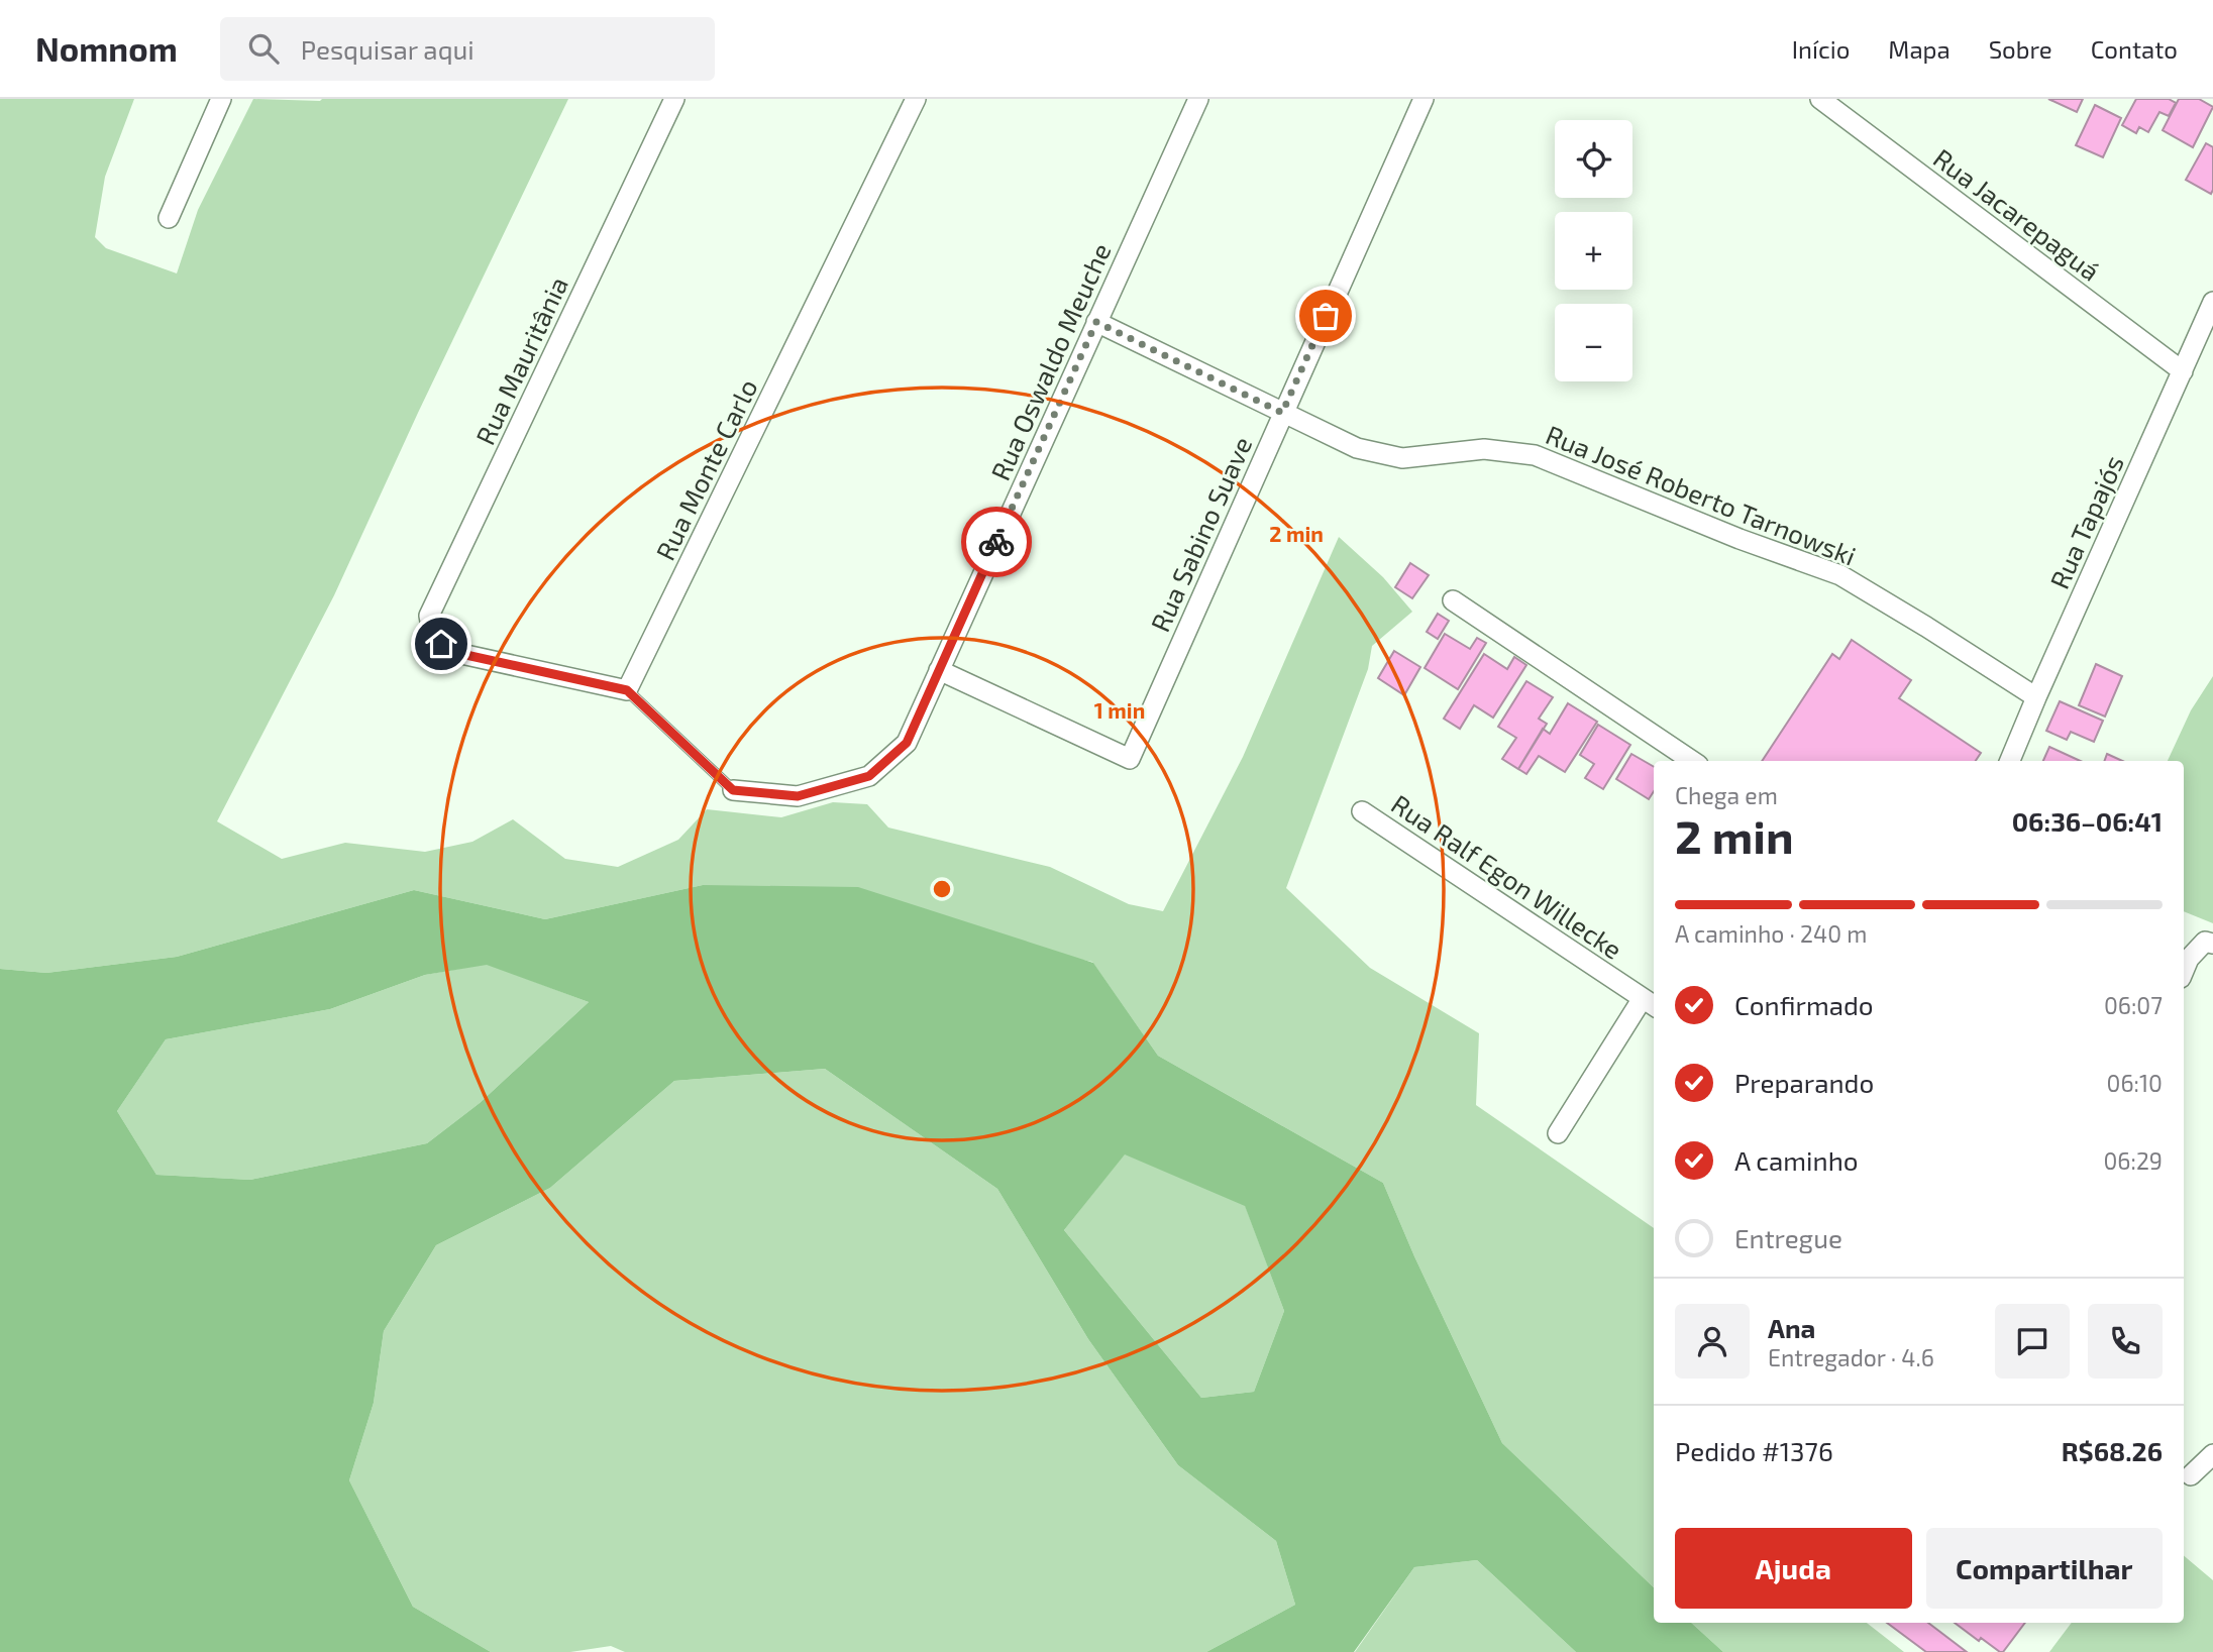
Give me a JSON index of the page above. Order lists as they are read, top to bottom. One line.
{"streets":{"street":["Rua Jacarepaguá","Rua Mauritânia","Rua Oswaldo Meuche","Rua Monte Carlo","Rua José Roberto Tarnowski","Rua Tapajós","Rua Sabino Suave","Rua Ralf Egon Willecke"]},"crossings":[["Rua Jacarepaguá","Rua Tapajós"],["Rua Mauritânia","Rua Monte Carlo"],["Rua Oswaldo Meuche","Rua José Roberto Tarnowski"],["Rua Oswaldo Meuche","Rua Sabino Suave"],["Rua José Roberto Tarnowski","Rua Tapajós"],["Rua José Roberto Tarnowski","Rua Sabino Suave"]],"page":{"header":"Nomnom","search":"Pesquisar aqui","nav":["Início","Mapa","Sobre","Contato"],"map_buttons":["+","−"],"heading":["2 min","Chega em","06:36–06:41"],"panel":["Ana","Entregador · 4.6","Pedido #1376","R$68.26"],"bar":"A caminho · 240 m","list":[["Confirmado","06:07"],["Preparando","06:10"],["A caminho","06:29"],"Entregue"],"buttons":["Ajuda","Compartilhar"]},"rings":["2 min","1 min"]}
